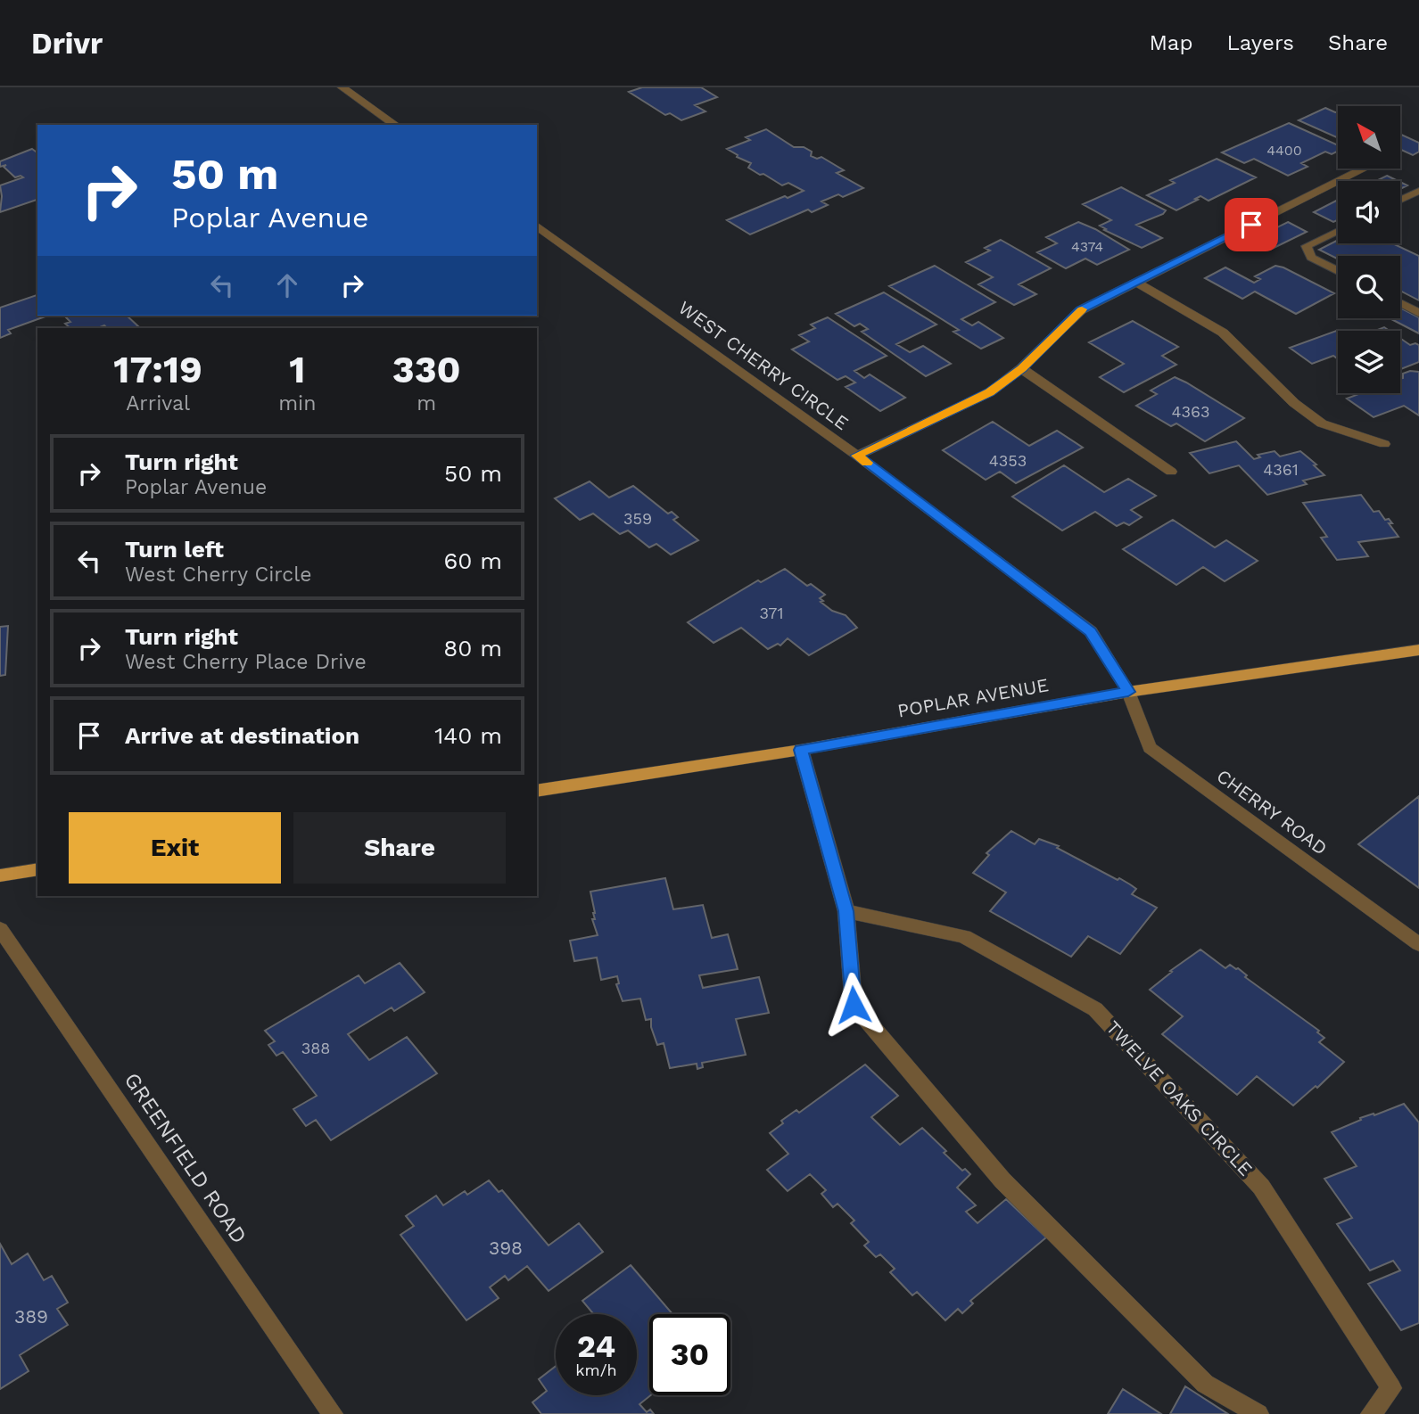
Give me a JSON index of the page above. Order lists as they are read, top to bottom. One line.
{"streets":{"main road":["POPLAR AVENUE"],"street":["WEST CHERRY CIRCLE","CHERRY ROAD","TWELVE OAKS CIRCLE","GREENFIELD ROAD"]},"crossings":[["WEST CHERRY CIRCLE","POPLAR AVENUE"],["WEST CHERRY CIRCLE","CHERRY ROAD"],["POPLAR AVENUE","CHERRY ROAD"]],"house_numbers":["4400","4374","4363","4353","4361","359","371","388","398","389"],"north":"top left","page":{"header":"Drivr","nav":["Map","Layers","Share"],"turn":["50 m","Poplar Avenue"],"eta":["17:19","Arrival","1","min","330","m"],"list":[{"name":"Turn right","note":"Poplar Avenue","value":"50 m"},{"name":"Turn left","note":"West Cherry Circle","value":"60 m"},{"name":"Turn right","note":"West Cherry Place Drive","value":"80 m"},{"name":"Arrive at destination","value":"140 m"}],"buttons":["Exit","Share"],"speed":"24 km/h","limit":"30"}}
